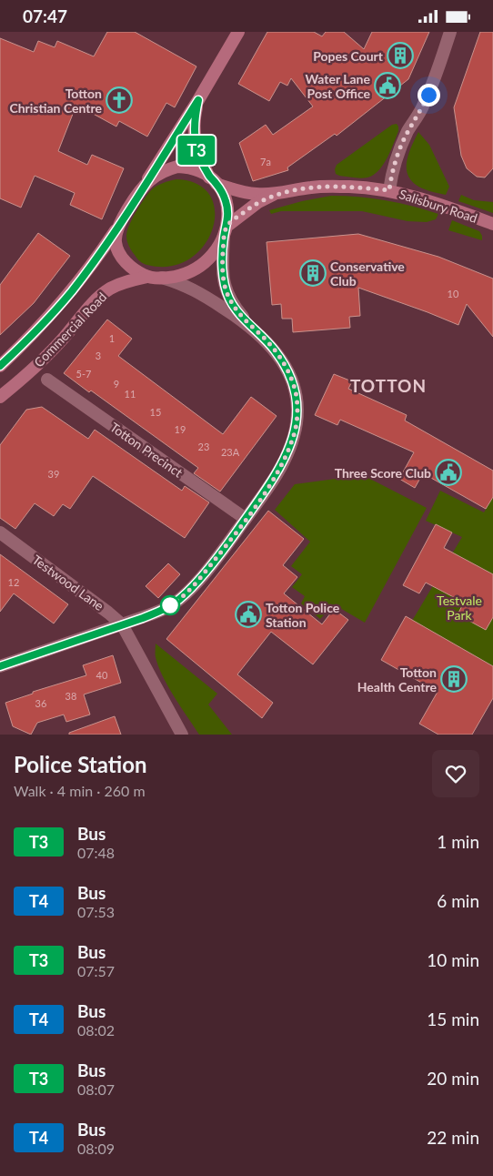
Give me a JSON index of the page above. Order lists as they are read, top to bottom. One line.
{"streets":{"main road":["Salisbury Road","Commercial Road"],"street":["Totton Precinct","Testwood Lane"]},"crossings":[["Salisbury Road","Commercial Road"]],"districts":["TOTTON"],"parks":["Testvale Park"],"places":{"building":["Popes Court","Conservative Club","Totton Health Centre"],"public building":["Water Lane Post Office","Three Score Club","Totton Police Station"],"church":["Totton Christian Centre"]},"lines":["bus line T3"],"house_numbers":["7a","10","1","3","5-7","9","11","15","19","23","23A","39","12","40","38","36"],"page":{"status":"07:47","on_map":"T3","heading":["Police Station","Walk · 4 min · 260 m"],"list":[{"mark":"T3","name":"Bus","note":"07:48","value":"1 min"},{"mark":"T4","name":"Bus","note":"07:53","value":"6 min"},{"mark":"T3","name":"Bus","note":"07:57","value":"10 min"},{"mark":"T4","name":"Bus","note":"08:02","value":"15 min"},{"mark":"T3","name":"Bus","note":"08:07","value":"20 min"},{"mark":"T4","name":"Bus","note":"08:09","value":"22 min"}]}}
